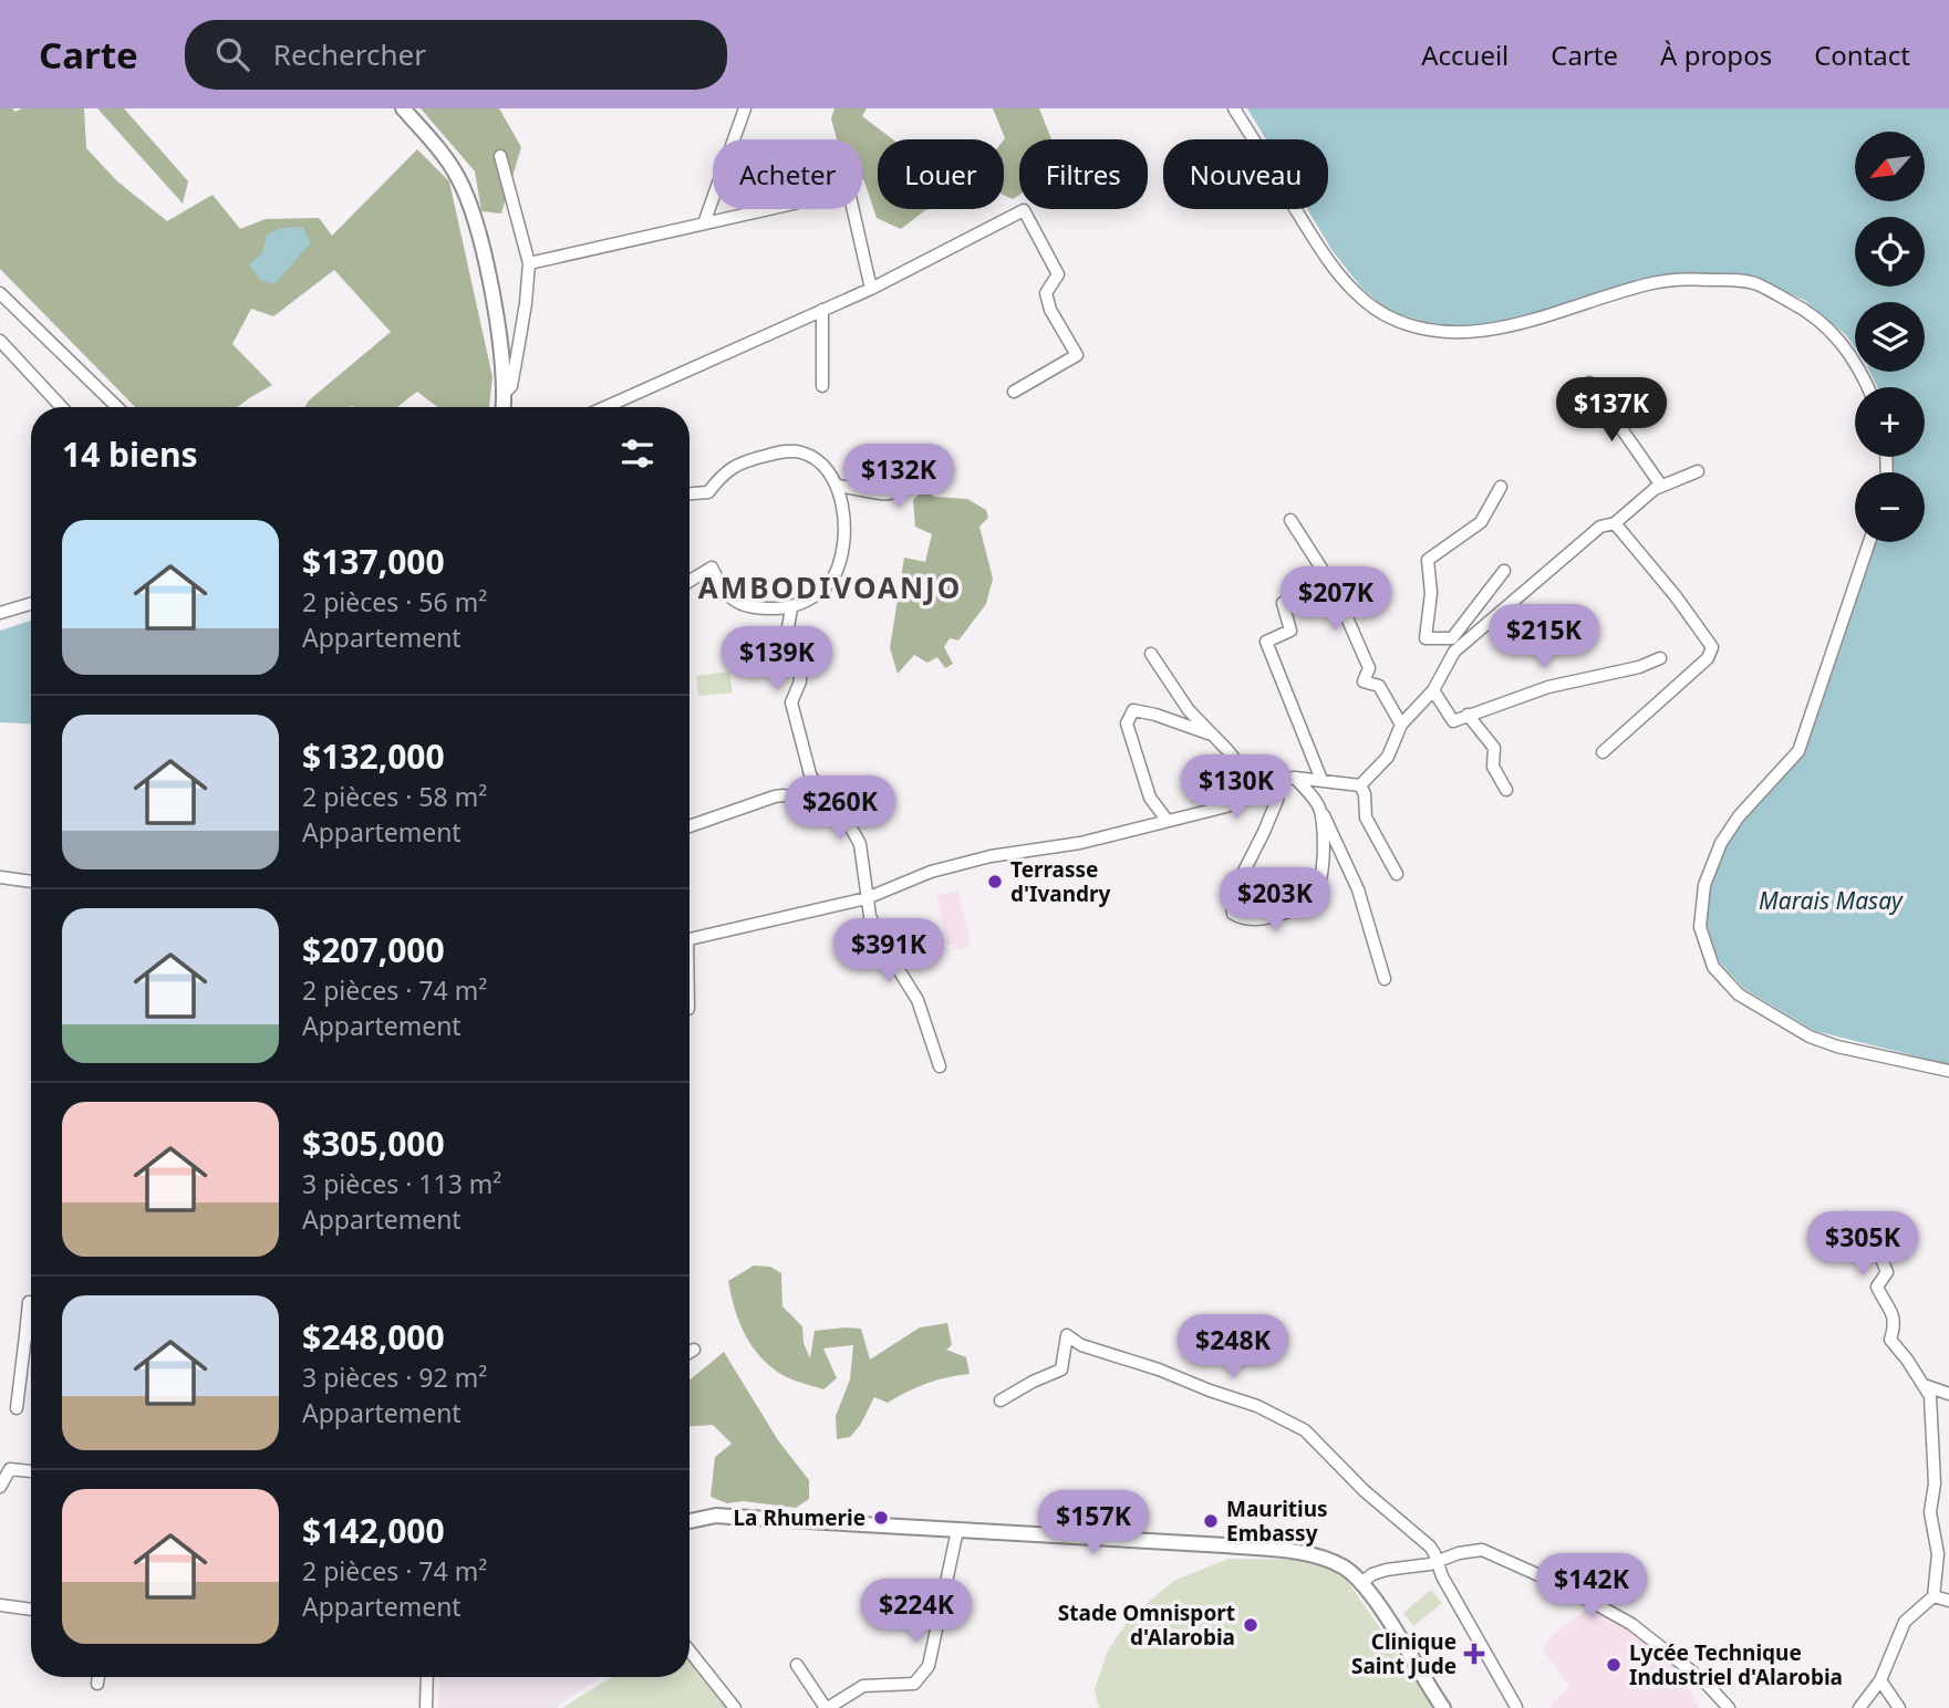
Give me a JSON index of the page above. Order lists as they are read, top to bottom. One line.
{"districts":["AMBODIVOANJO"],"water":["Marais Masay"],"places":{"other":["Terrasse d'Ivandry","La Rhumerie","Mauritius Embassy","Stade Omnisport d'Alarobia","Lycée Technique Industriel d'Alarobia"],"health":["Clinique Saint Jude"]},"north":"bottom left","page":{"header":"Carte","search":"Rechercher","nav":["Accueil","Carte","À propos","Contact"],"map_buttons":["+","−"],"chip":["Acheter","Louer","Filtres","Nouveau"],"price":["$137K","$132K","$207K","$215K","$139K","$130K","$260K","$203K","$391K","$305K","$248K","$157K","$142K","$224K"],"heading":"14 biens","list":[{"name":"$137,000","note":"2 pièces · 56 m² · Appartement"},{"name":"$132,000","note":"2 pièces · 58 m² · Appartement"},{"name":"$207,000","note":"2 pièces · 74 m² · Appartement"},{"name":"$305,000","note":"3 pièces · 113 m² · Appartement"},{"name":"$248,000","note":"3 pièces · 92 m² · Appartement"},{"name":"$142,000","note":"2 pièces · 74 m² · Appartement"}]}}
